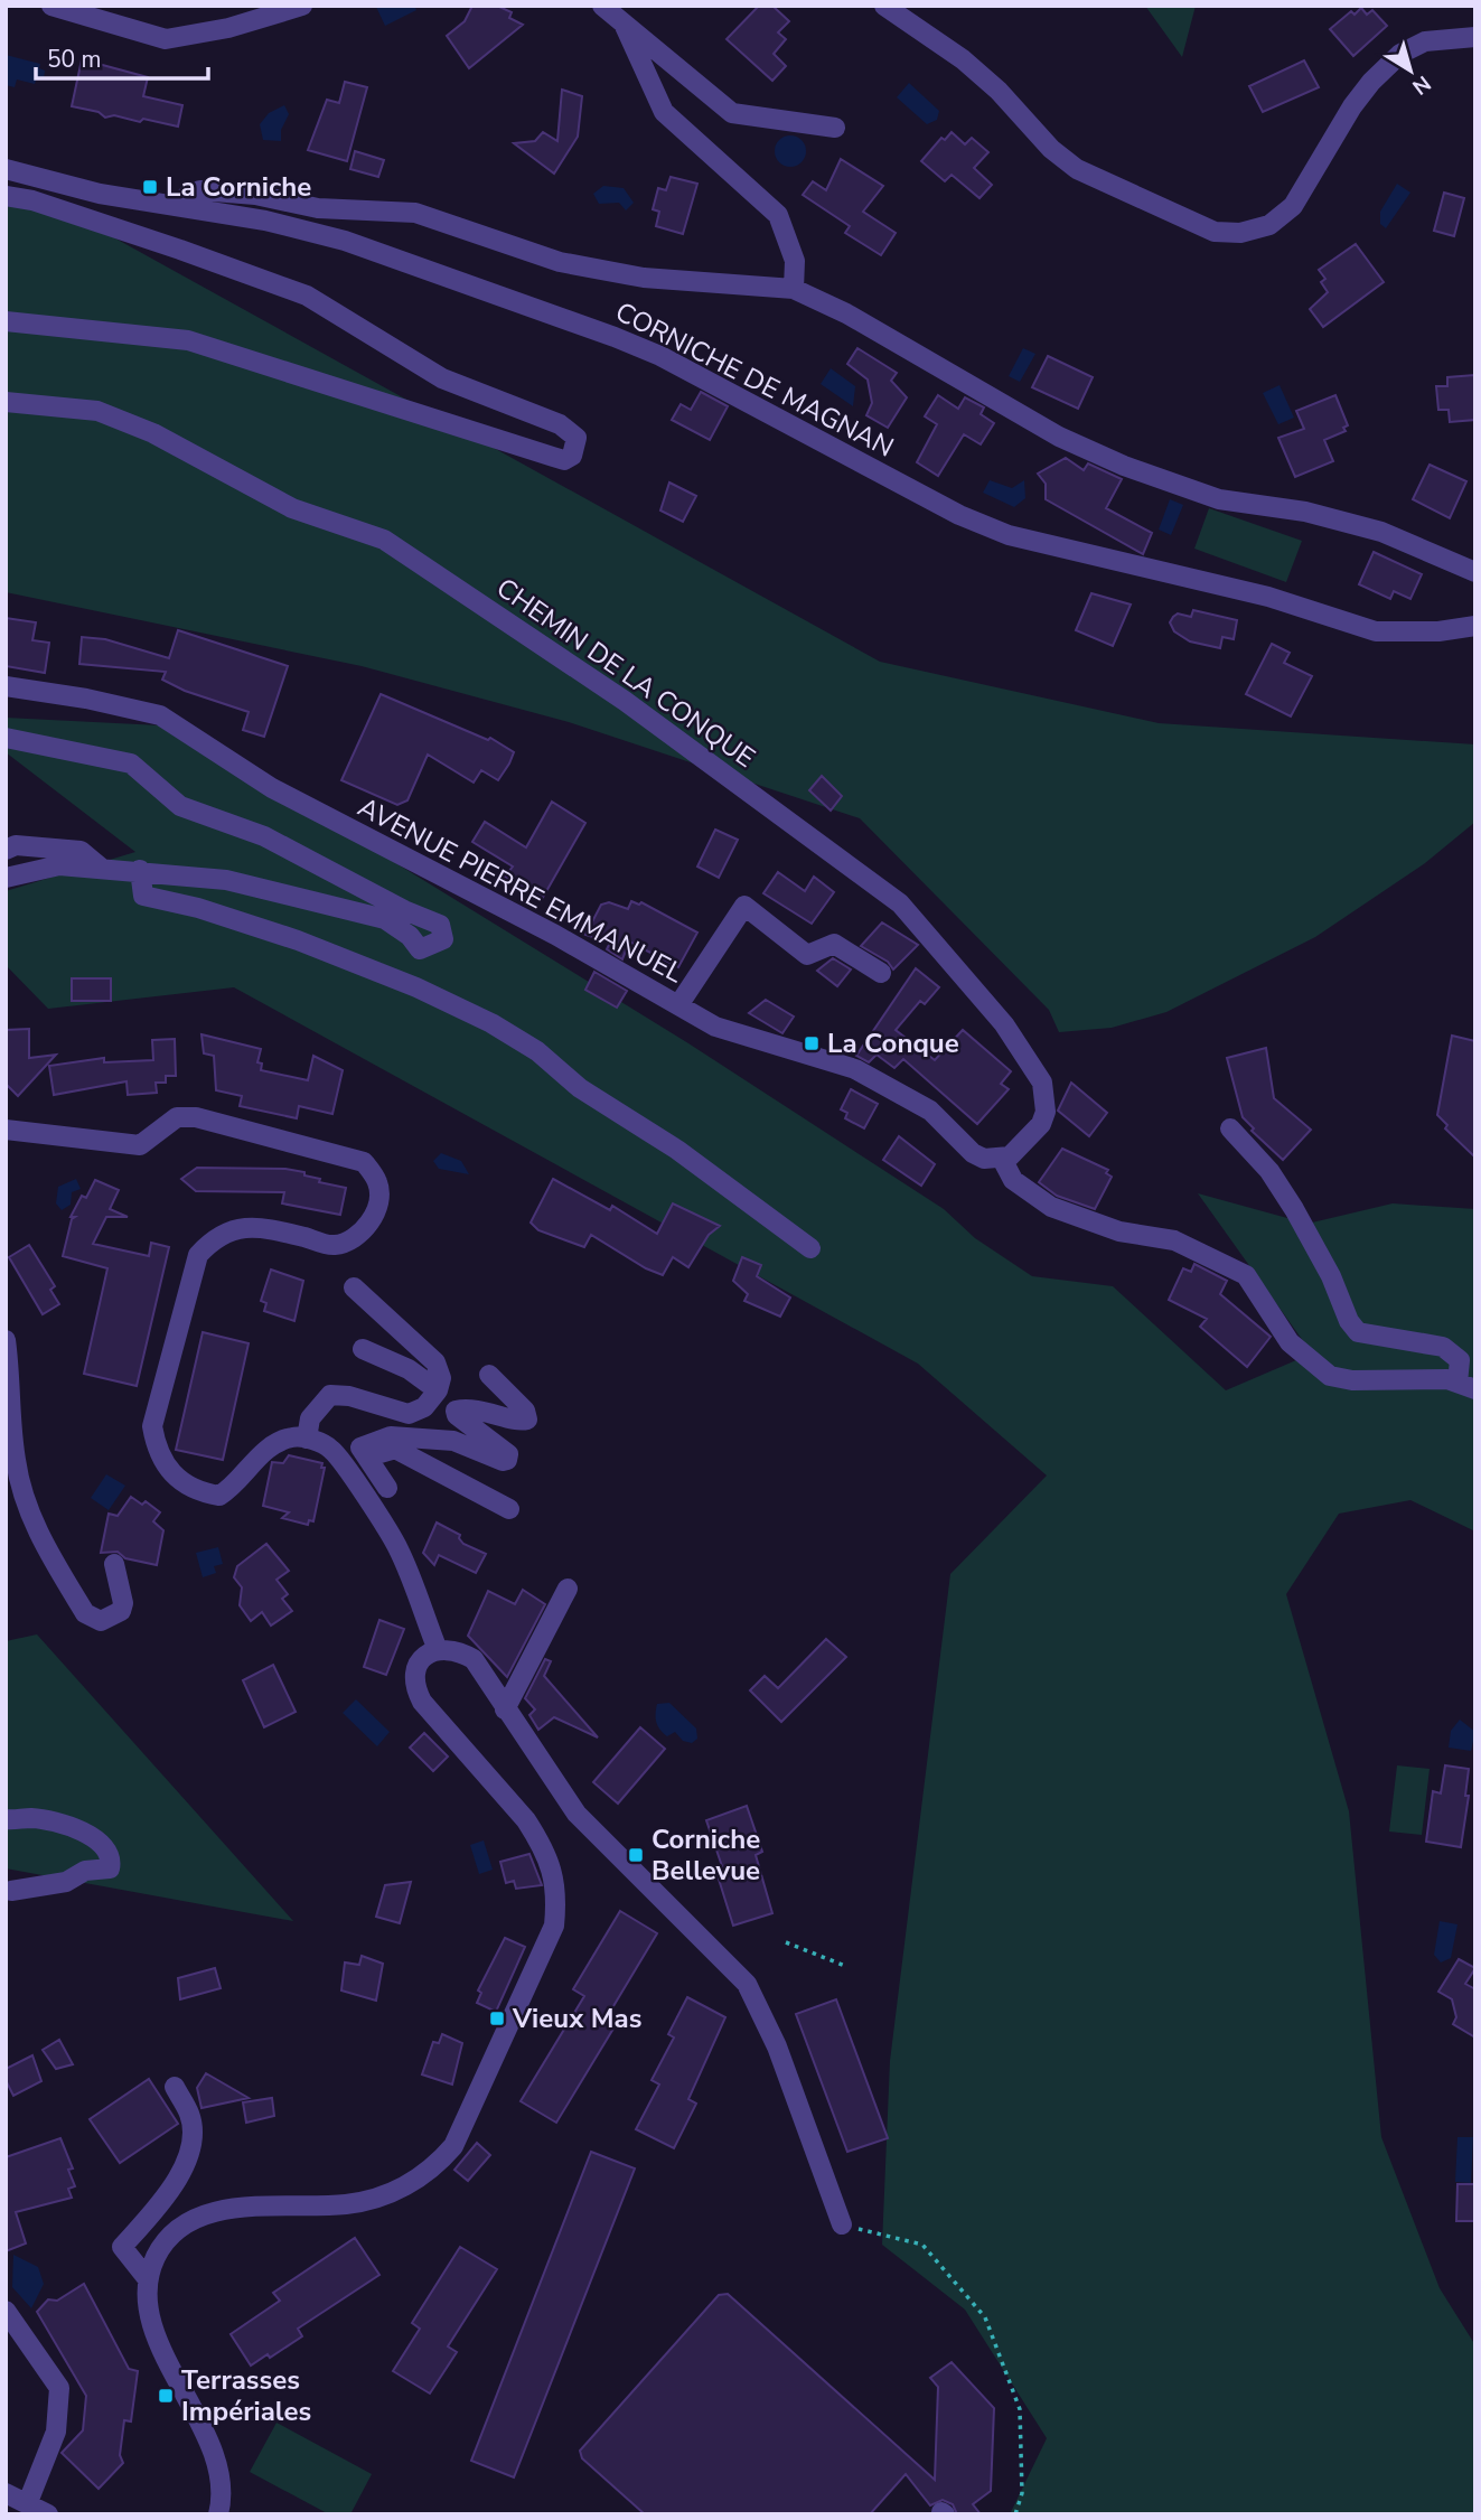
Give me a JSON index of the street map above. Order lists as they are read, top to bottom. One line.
{"streets":{"street":["CORNICHE DE MAGNAN","CHEMIN DE LA CONQUE","AVENUE PIERRE EMMANUEL"]},"crossings":[["CHEMIN DE LA CONQUE","AVENUE PIERRE EMMANUEL"]],"places":{"transit":["La Corniche","La Conque","Corniche Bellevue","Vieux Mas","Terrasses Impériales"]},"scale_bar":"50 m","north":"bottom right"}
